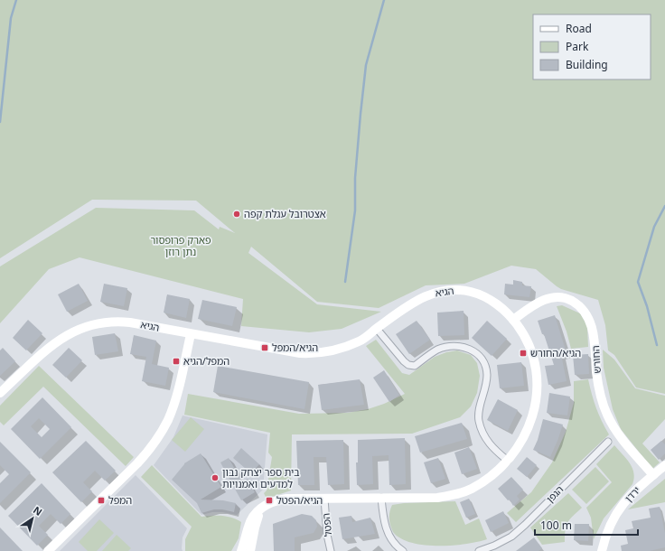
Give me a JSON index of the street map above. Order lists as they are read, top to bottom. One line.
{"streets":{"street":["הגיא","החורש","הגפן","ירדן","הפטל"]},"crossings":[["הגיא","החורש"],["הגיא","הפטל"],["החורש","ירדן"]],"parks":["פארק פרופסור נתן רוזן"],"places":{"other":["אצטרובל עגלת קפה","בית ספר יצחק נבון למדעים ואמנויות"],"transit":["הגיא/המפל","הגיא/החורש","המפל/הגיא","המפל","הגיא/הפטל"]},"legend":["Road","Park","Building"],"scale_bar":"100 m","north":"top right"}
